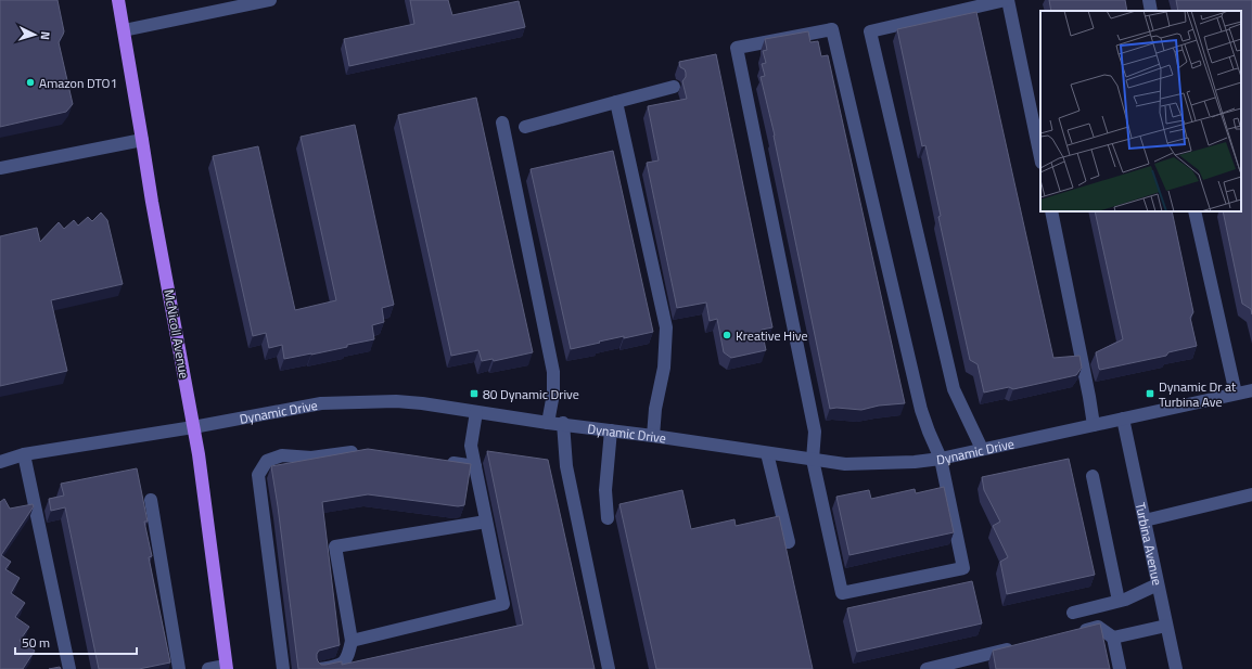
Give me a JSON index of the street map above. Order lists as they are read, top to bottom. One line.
{"streets":{"main road":["McNicoll Avenue"],"street":["Dynamic Drive","Turbina Avenue"]},"crossings":[["McNicoll Avenue","Dynamic Drive"],["Dynamic Drive","Turbina Avenue"]],"places":{"other":["Amazon DTO1","Kreative Hive"],"transit":["80 Dynamic Drive","Dynamic Dr at Turbina Ave"]},"scale_bar":"50 m","north":"right"}
